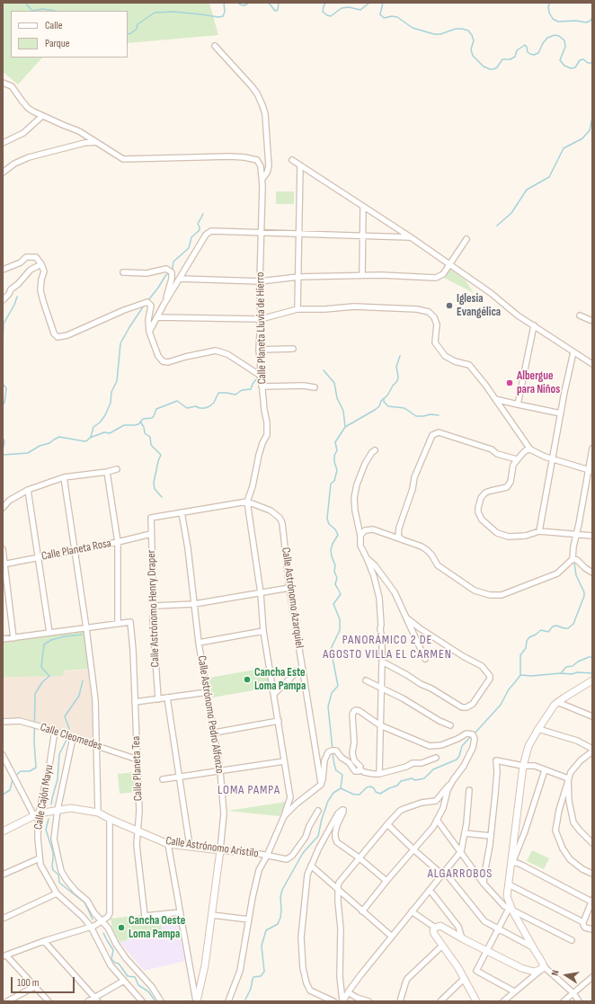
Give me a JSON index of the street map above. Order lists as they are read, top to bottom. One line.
{"streets":{"street":["Calle Planeta Lluvia de Hierro","Calle Planeta Rosa","Calle Astrónomo Azarquiel","Calle Astrónomo Henry Draper","Calle Astrónomo Pedro Alfonzo","Calle Cleomedes","Calle Planeta Tea","Calle Cajón Mayu","Calle Astrónomo Aristilo"]},"crossings":[["Calle Planeta Lluvia de Hierro","Calle Astrónomo Azarquiel"],["Calle Planeta Rosa","Calle Astrónomo Henry Draper"],["Calle Astrónomo Henry Draper","Calle Astrónomo Pedro Alfonzo"],["Calle Astrónomo Pedro Alfonzo","Calle Astrónomo Aristilo"],["Calle Cleomedes","Calle Planeta Tea"],["Calle Cleomedes","Calle Cajón Mayu"],["Calle Planeta Tea","Calle Astrónomo Aristilo"],["Calle Cajón Mayu","Calle Astrónomo Aristilo"]],"districts":["PANORÁMICO 2 DE AGOSTO VILLA EL CARMEN","LOMA PAMPA","ALGARROBOS"],"places":["Iglesia Evangélica","Albergue para Niños","Cancha Este Loma Pampa","Cancha Oeste Loma Pampa"],"legend":["Calle","Parque"],"scale_bar":"100 m","north":"left"}
